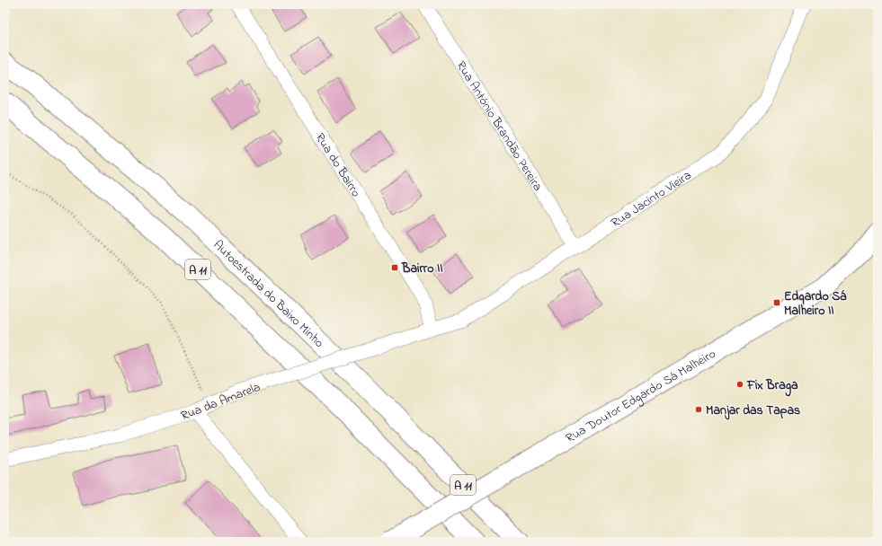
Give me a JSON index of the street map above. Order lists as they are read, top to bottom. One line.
{"streets":{"main road":["A 11","Autoestrada do Baixo Minho","Rua Doutor Edgardo Sá Malheiro"],"street":["Rua António Brandão Pereira","Rua do Bairro","Rua Jacinto Vieira","Rua da Amarela"]},"crossings":[["Rua António Brandão Pereira","Rua Jacinto Vieira"],["Rua do Bairro","Rua Jacinto Vieira"],["Rua do Bairro","Rua da Amarela"],["Rua Jacinto Vieira","Rua da Amarela"]],"places":{"transit":["Bairro II","Edgardo Sá Malheiro II"],"other":["Fix Braga","Manjar das Tapas"]}}
